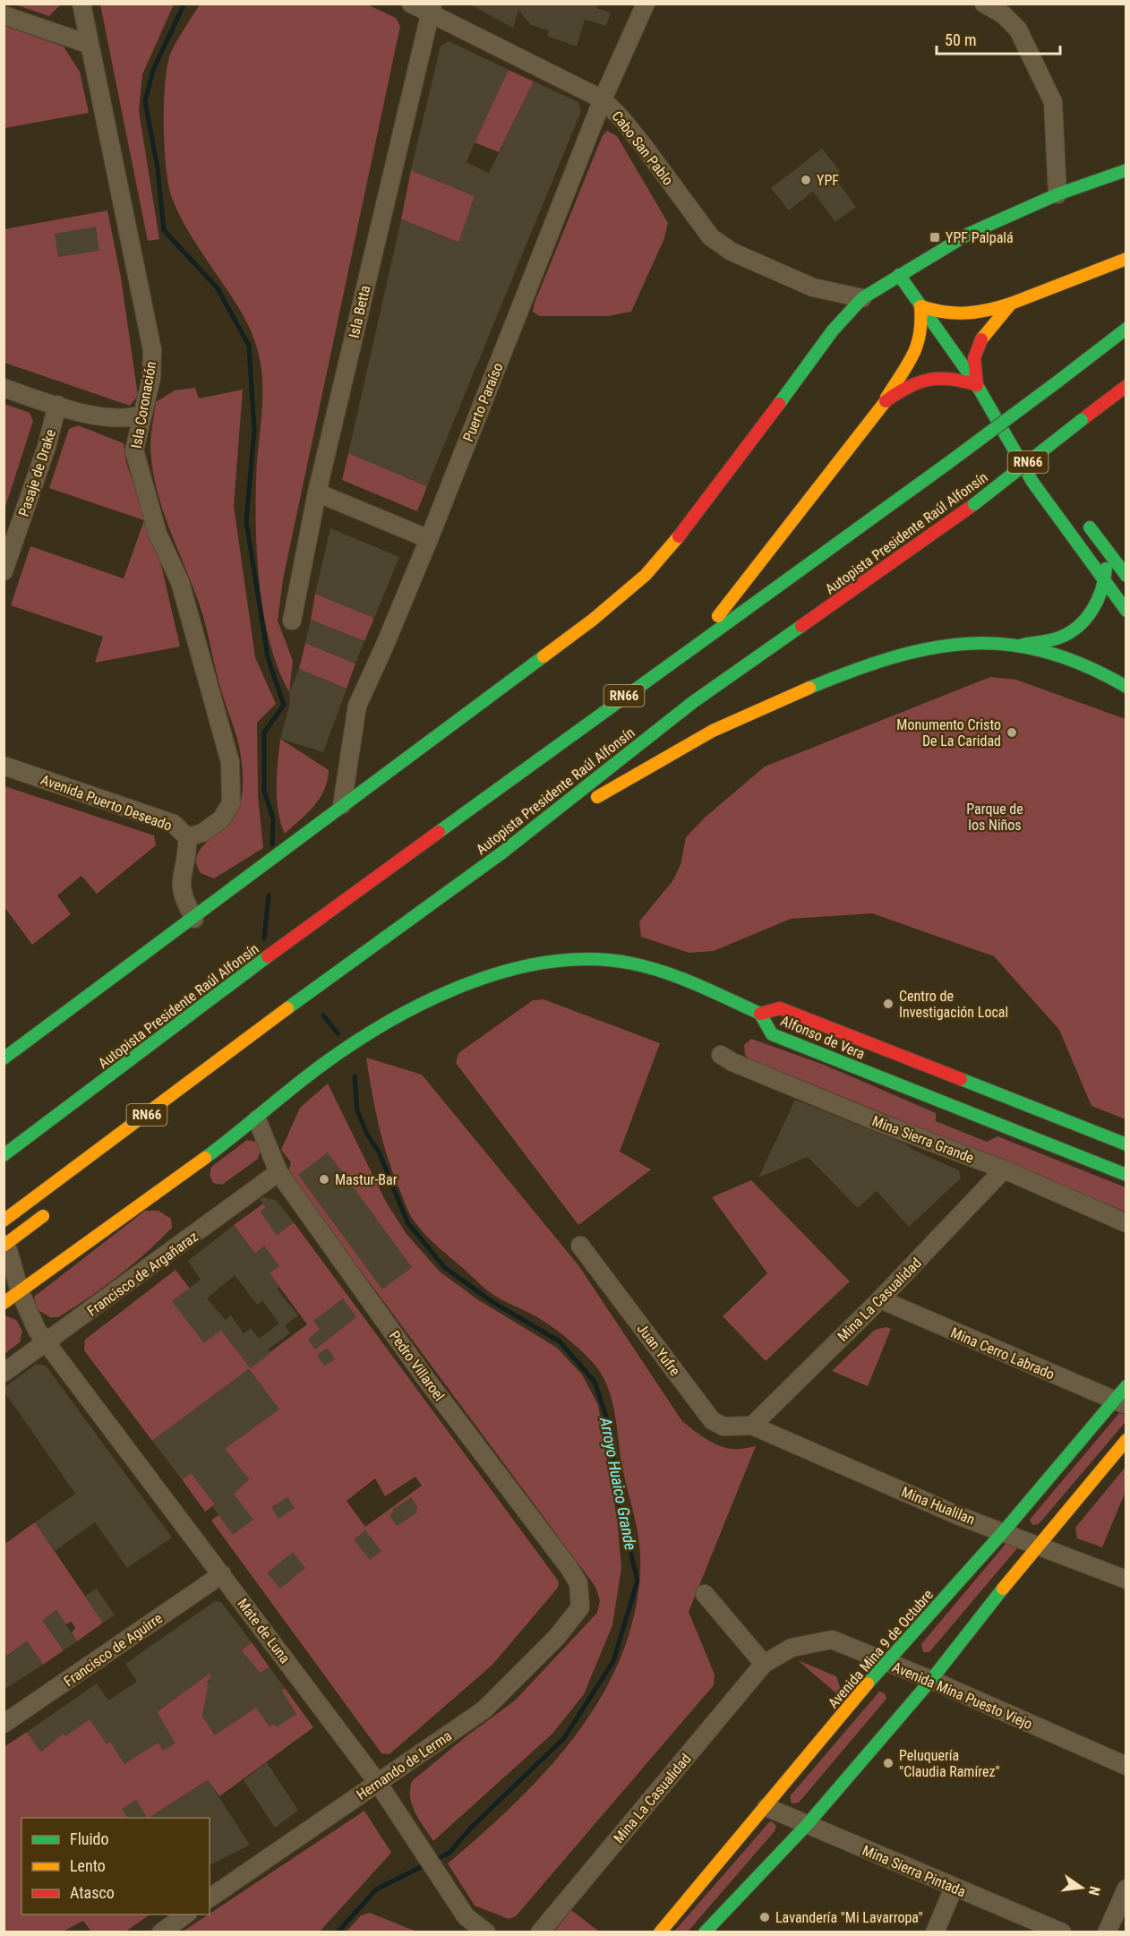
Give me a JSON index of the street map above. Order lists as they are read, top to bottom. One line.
{"streets":{"main road":["RN66","Autopista Presidente Raúl Alfonsín","Alfonso de Vera","Avenida Mina 9 de Octubre"],"street":["Cabo San Pablo","Isla Betta","Puerto Paraíso","Isla Coronación","Pasaje de Drake","Avenida Puerto Deseado","Mina Sierra Grande","Francisco de Argañaraz","Mina La Casualidad","Juan Yufre","Mina Cerro Labrado","Pedro Villaroel","Mina Hualilan","Mate de Luna","Francisco de Aguirre","Avenida Mina Puesto Viejo","Hernando de Lerma","Mina Sierra Pintada"]},"crossings":[["Cabo San Pablo","Isla Betta"],["Cabo San Pablo","Puerto Paraíso"],["Isla Coronación","Avenida Puerto Deseado"],["Mina Sierra Grande","Mina La Casualidad"],["Francisco de Argañaraz","Pedro Villaroel"],["Francisco de Argañaraz","Mate de Luna"],["Mina La Casualidad","Juan Yufre"],["Mina La Casualidad","Mina Cerro Labrado"],["Mina La Casualidad","Mina Hualilan"],["Mina La Casualidad","Avenida Mina Puesto Viejo"],["Juan Yufre","Mina Hualilan"],["Mina Cerro Labrado","Avenida Mina 9 de Octubre"],["Pedro Villaroel","Hernando de Lerma"],["Mina Hualilan","Avenida Mina 9 de Octubre"],["Mate de Luna","Francisco de Aguirre"],["Mate de Luna","Hernando de Lerma"],["Avenida Mina 9 de Octubre","Avenida Mina Puesto Viejo"],["Avenida Mina 9 de Octubre","Mina Sierra Pintada"]],"water":["Arroyo Huaico Grande"],"parks":["Parque de los Niños"],"places":{"other":["YPF","Monumento Cristo De La Caridad","Centro de Investigación Local","Mastur-Bar","Peluquería \"Claudia Ramírez\"","Lavandería \"Mi Lavarropa\""],"transit":["YPF Palpalá"]},"legend":["Fluido","Lento","Atasco"],"scale_bar":"50 m","north":"right"}
